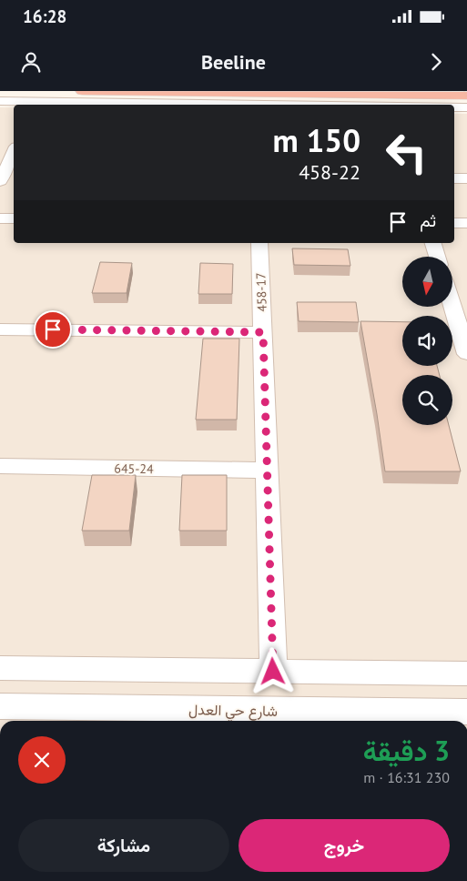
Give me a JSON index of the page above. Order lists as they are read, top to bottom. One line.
{"streets":{"street":["458-17","645-24","شارع حي العدل"]},"crossings":[["458-17","645-24"]],"north":"bottom","page":{"status":"16:28","header":"Beeline","turn":["150 m","458-22"],"then":"ثم","heading":["3 دقيقة","230 m · 16:31"],"buttons":["خروج","مشاركة"]}}
